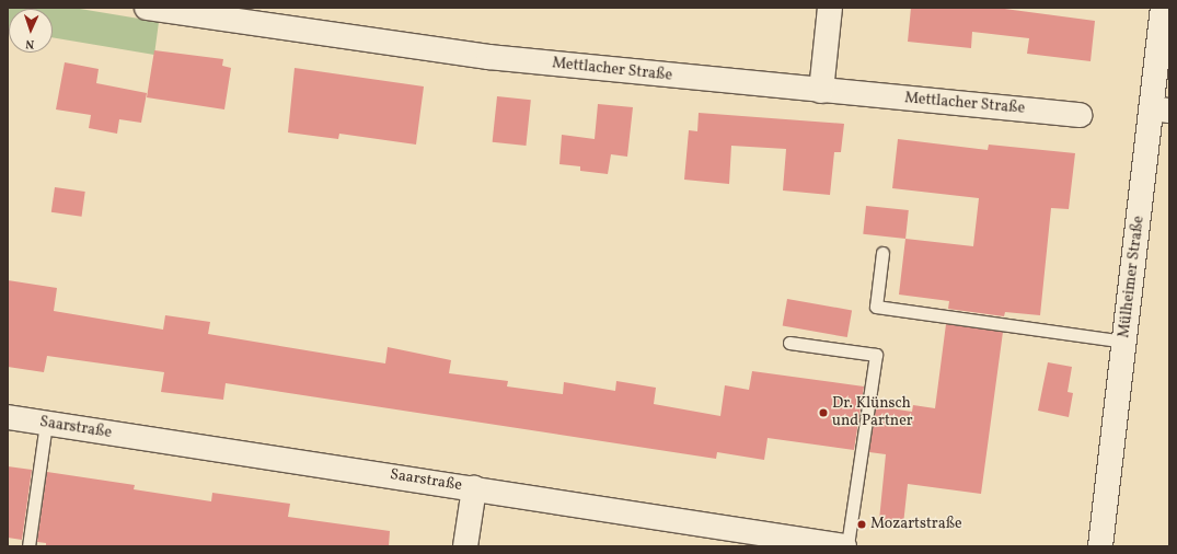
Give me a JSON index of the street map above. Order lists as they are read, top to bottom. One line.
{"streets":{"street":["Mettlacher Straße","Mülheimer Straße","Saarstraße"]},"places":["Dr. Klünsch und Partner","Mozartstraße"],"north":"bottom"}
